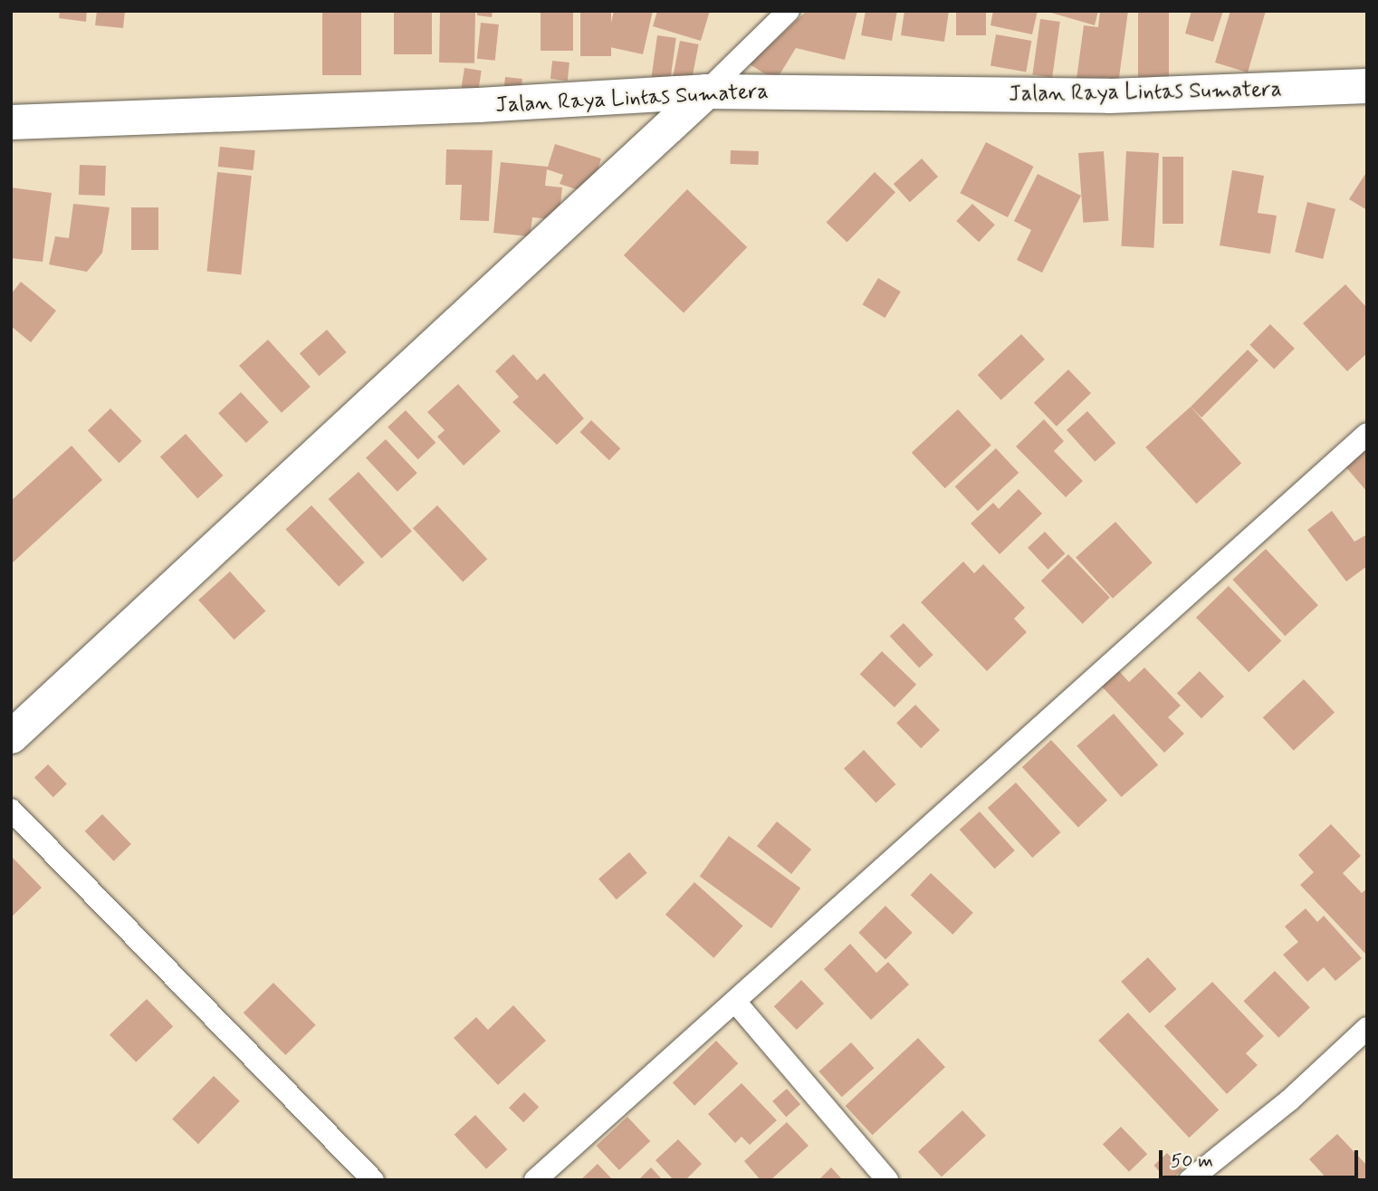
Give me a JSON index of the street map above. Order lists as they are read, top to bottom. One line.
{"streets":{"highway":["Jalan Raya Lintas Sumatera"]},"scale_bar":"50 m"}
